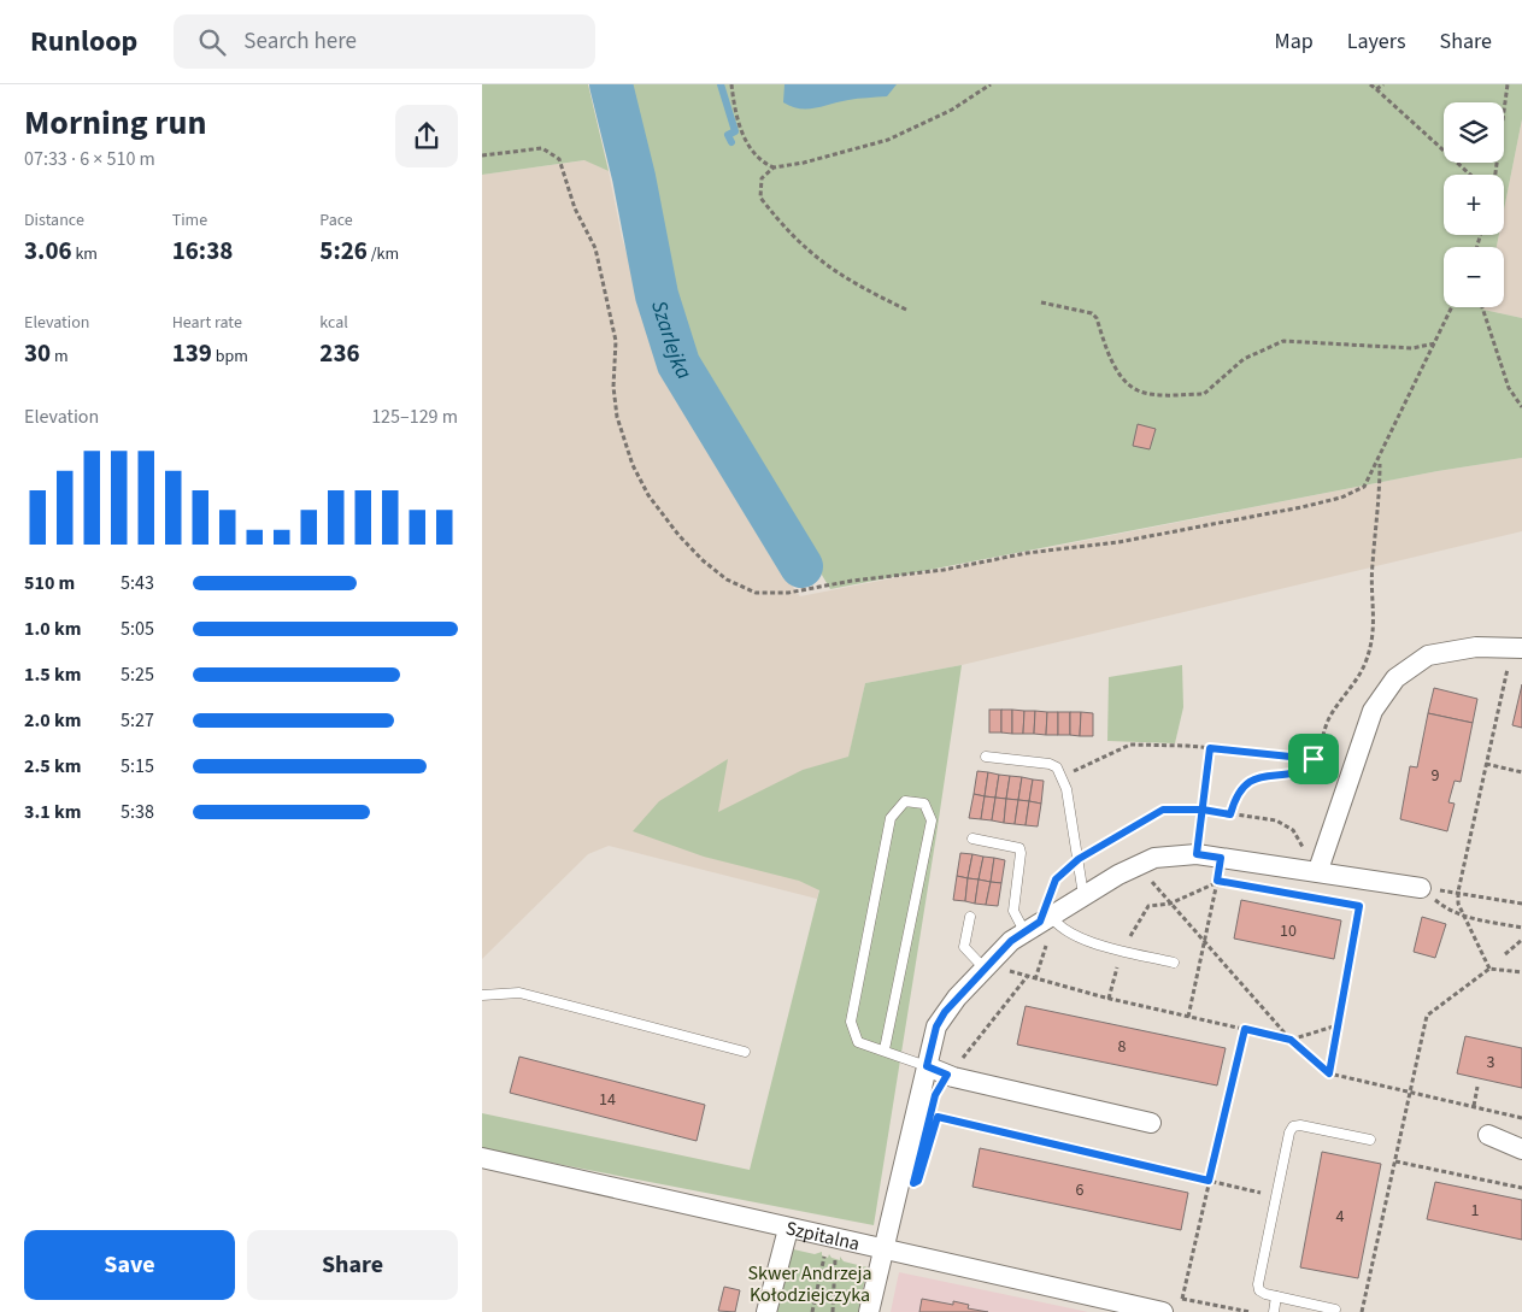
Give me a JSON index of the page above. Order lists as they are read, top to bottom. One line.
{"streets":{"street":["Szpitalna"]},"water":["Szarlejka"],"parks":["Skwer Andrzeja Kołodziejczyka"],"house_numbers":["9","10","8","3","14","6","1","4"],"page":{"header":"Runloop","search":"Search here","nav":["Map","Layers","Share"],"heading":["Morning run","07:33 · 6 × 510 m"],"map_buttons":["+","−"],"stats":[["Distance","3.06 km"],["Time","16:38"],["Pace","5:26 /km"],["Elevation","30 m"],["Heart rate","139 bpm"],["kcal","236"]],"chart":["Elevation","125–129 m"],"list":[{"name":"510 m","note":"5:43"},{"name":"1.0 km","note":"5:05"},{"name":"1.5 km","note":"5:25"},{"name":"2.0 km","note":"5:27"},{"name":"2.5 km","note":"5:15"},{"name":"3.1 km","note":"5:38"}],"buttons":["Save","Share"]}}
